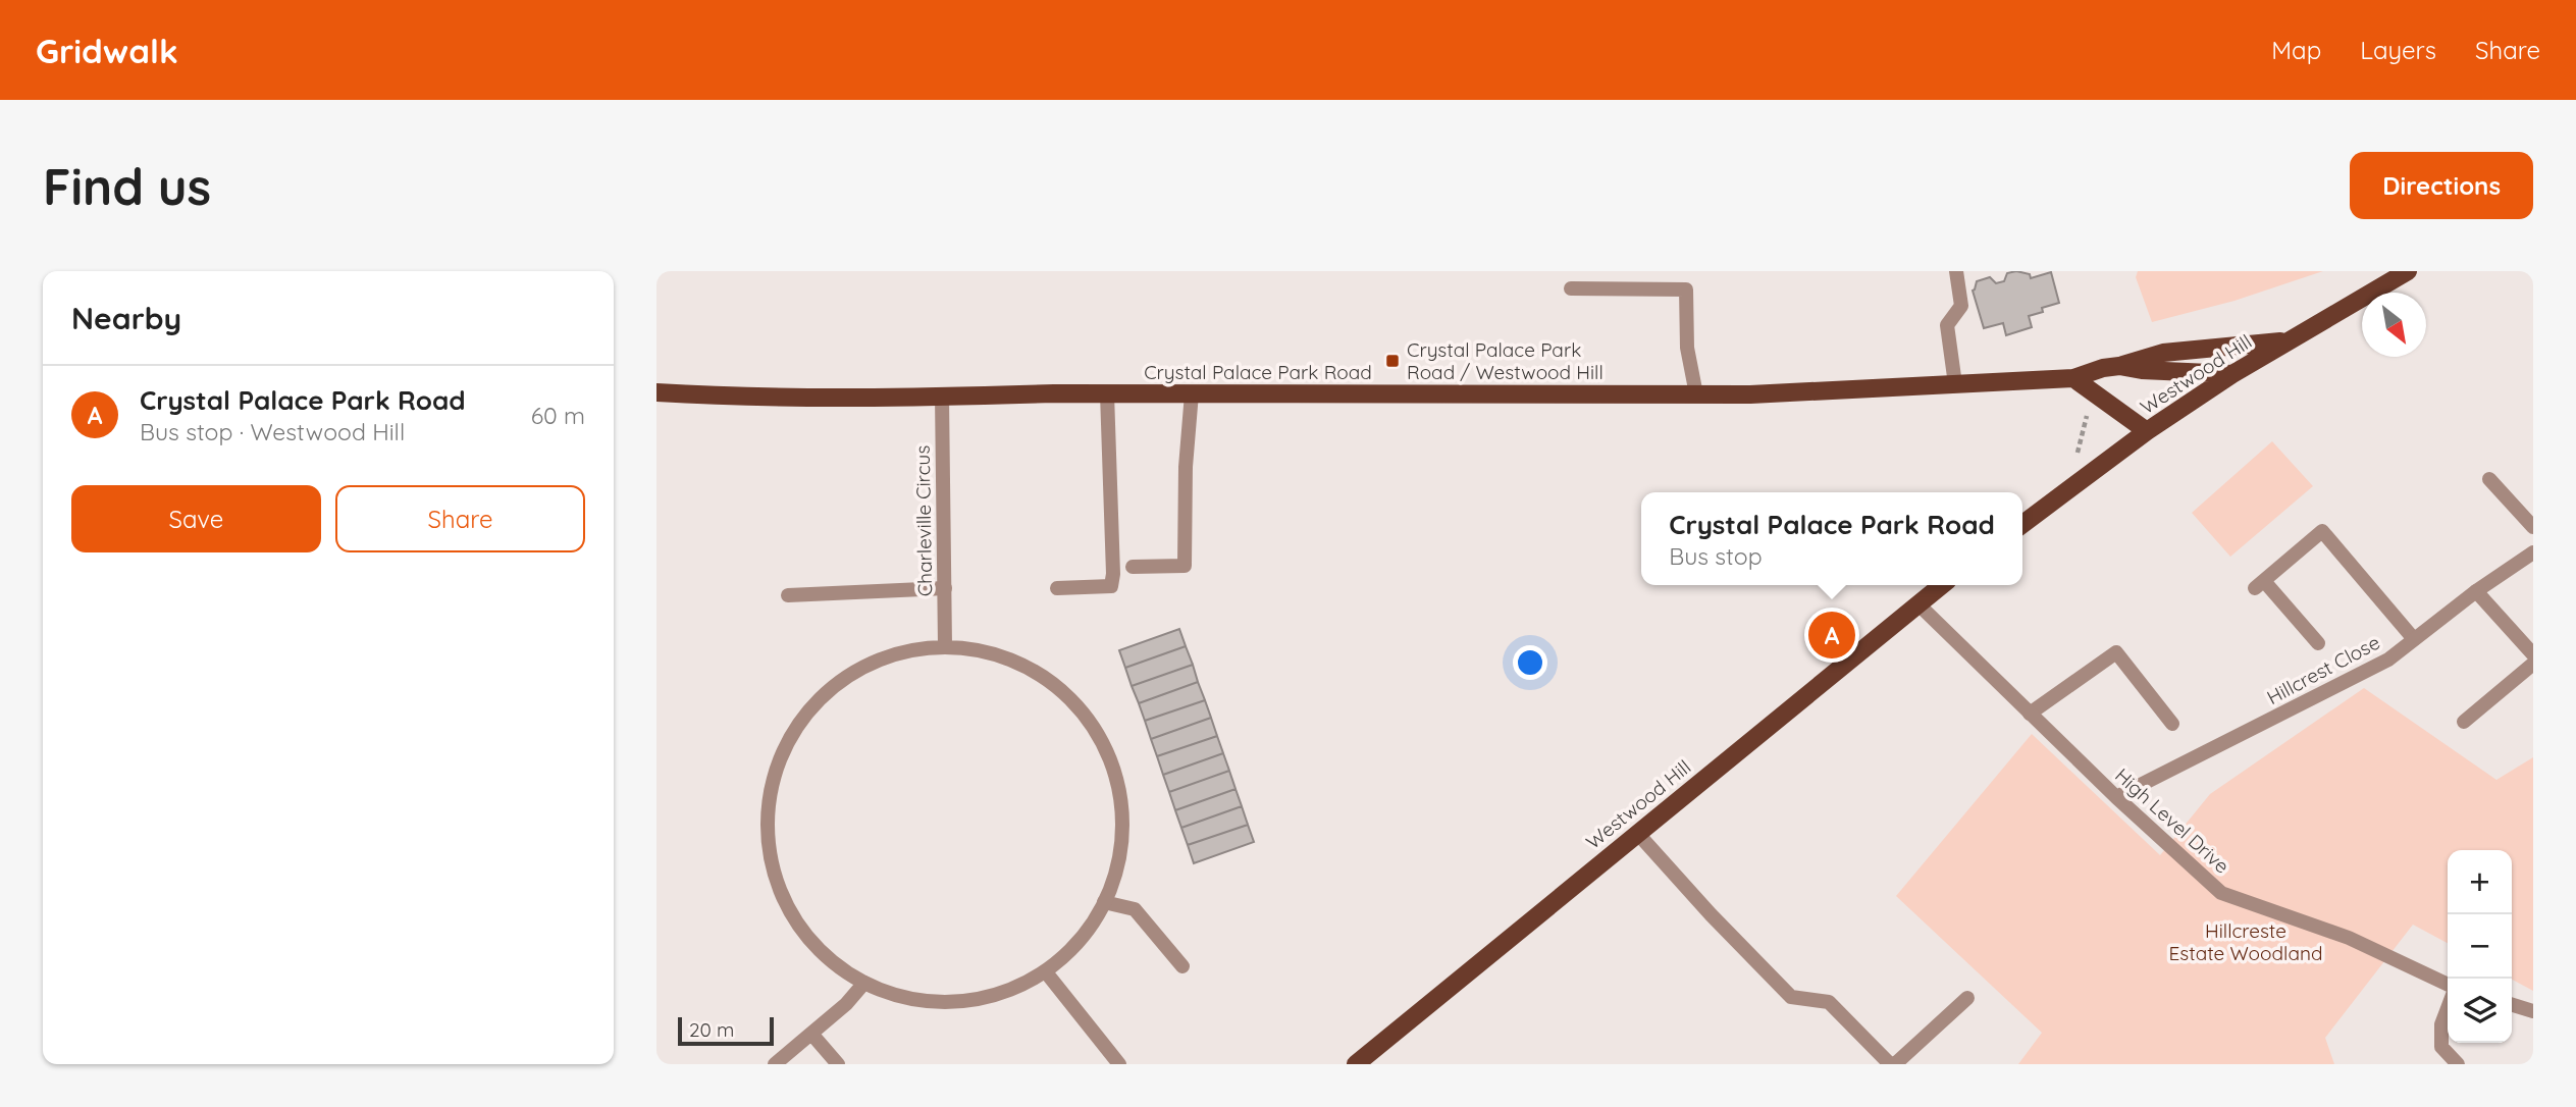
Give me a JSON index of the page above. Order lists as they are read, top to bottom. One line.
{"streets":{"main road":["Crystal Palace Park Road","Westwood Hill"],"street":["Charleville Circus","Hillcrest Close","High Level Drive"]},"crossings":[["Crystal Palace Park Road","Westwood Hill"],["Crystal Palace Park Road","Charleville Circus"],["Westwood Hill","High Level Drive"],["Hillcrest Close","High Level Drive"]],"parks":["Hillcreste Estate Woodland"],"places":{"transit":["Crystal Palace Park Road / Westwood Hill"]},"scale_bar":"20 m","north":"bottom right","page":{"header":"Gridwalk","nav":["Map","Layers","Share"],"buttons":["Directions",["Save","Share"]],"title":"Find us","heading":"Nearby","list":[{"mark":"A","name":"Crystal Palace Park Road","note":"Bus stop · Westwood Hill","value":"60 m"}],"popup":["Crystal Palace Park Road","Bus stop"],"pins":"A","map_buttons":["+","−"],"scale":"20 m"}}
